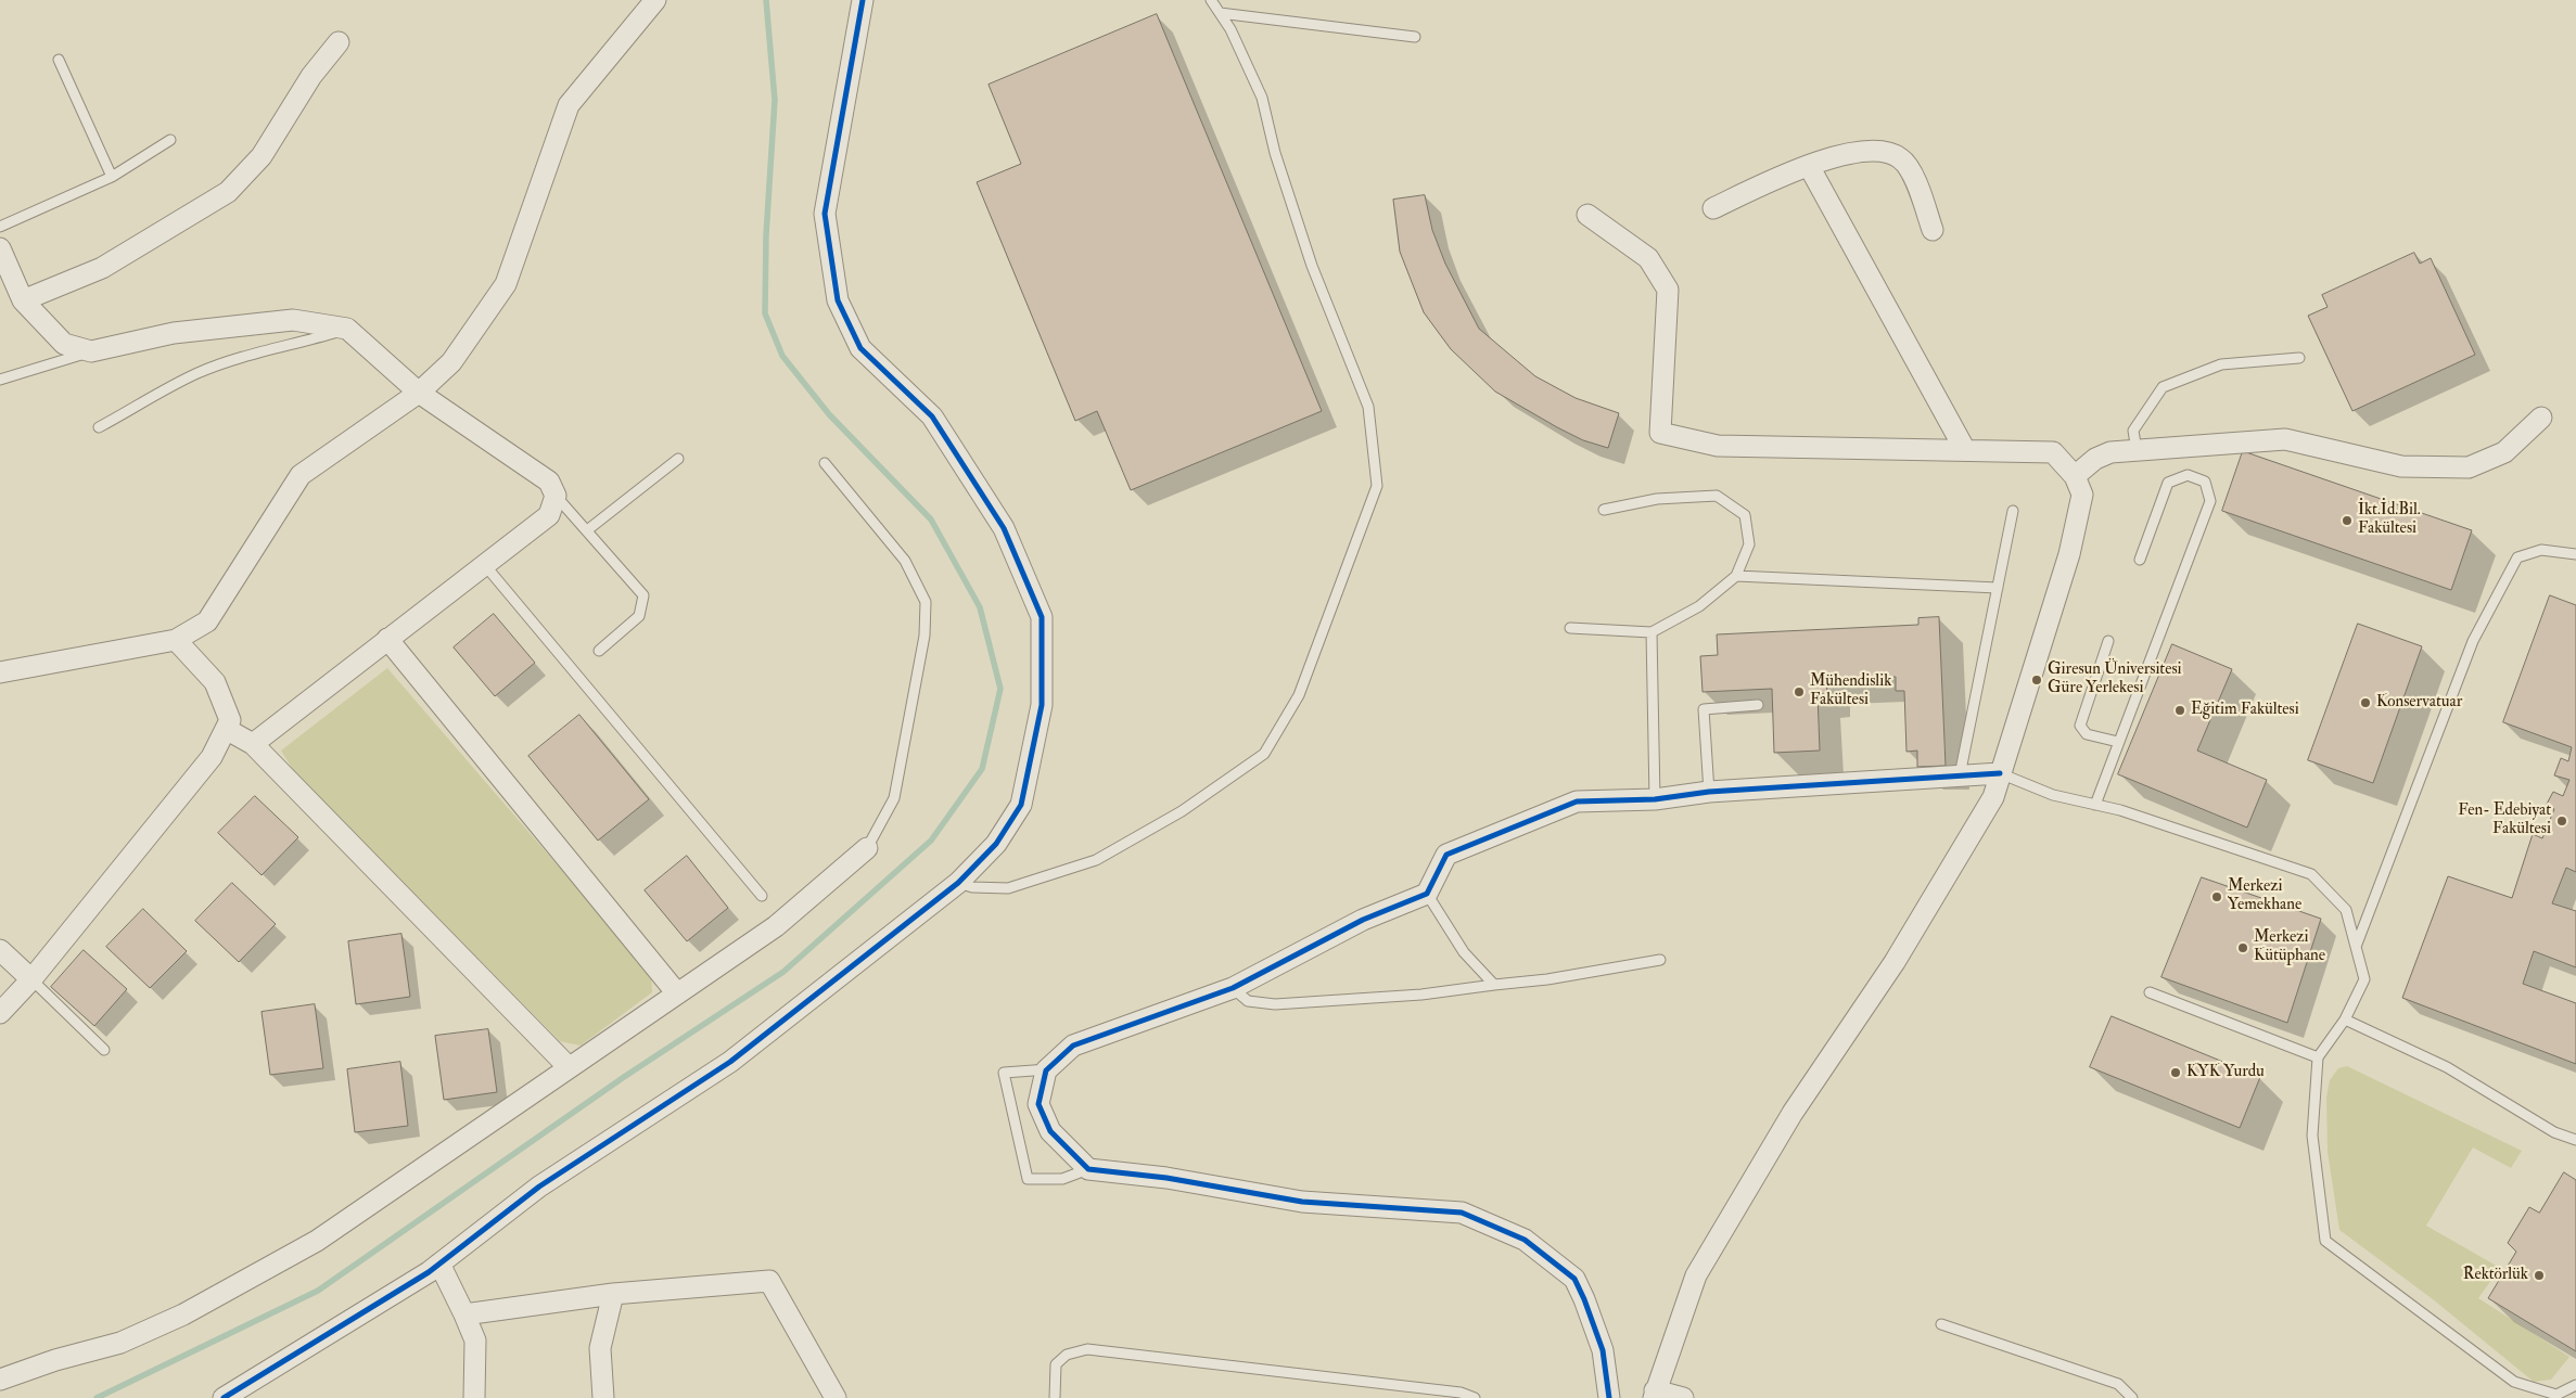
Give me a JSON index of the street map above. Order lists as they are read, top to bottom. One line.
{"places":["İkt.İd.Bil. Fakültesi","Giresun Üniversitesi Güre Yerlekesi","Mühendislik Fakültesi","Konservatuar","Eğitim Fakültesi","Fen- Edebiyat Fakültesi","Merkezi Yemekhane","Merkezi Kütüphane","KYK Yurdu","Rektörlük"]}
